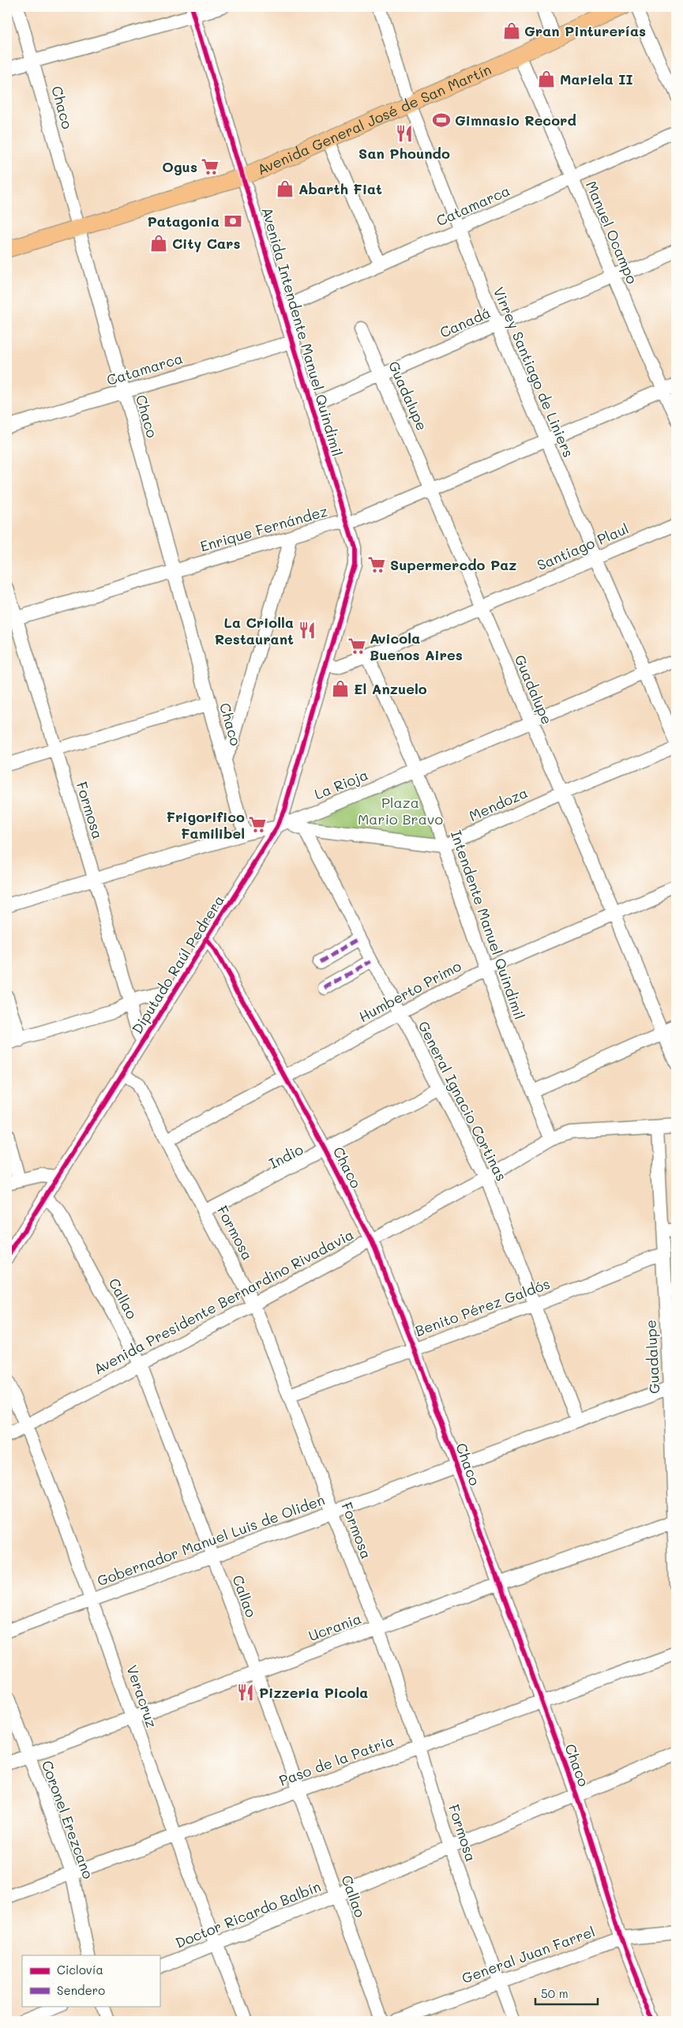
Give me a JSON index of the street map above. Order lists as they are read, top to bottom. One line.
{"streets":{"main road":["Avenida General José de San Martín"],"street":["Chaco","Catamarca","Manuel Ocampo","Canadá","Avenida Intendente Manuel Quindimil","Virrey Santiago de Liniers","Guadalupe","Enrique Fernández","Santiago Plaul","La Rioja","Mendoza","Formosa","Intendente Manuel Quindimil","Diputado Raúl Pedrera","Humberto Primo","General Ignacio Cortinas","Indio","Callao","Avenida Presidente Bernardino Rivadavia","Benito Pérez Galdós","Gobernador Manuel Luis de Oliden","Ucrania","Veracruz","Paso de la Patria","Coronel Erezcano","Doctor Ricardo Balbín","General Juan Farrel"]},"crossings":[["Chaco","Avenida General José de San Martín"],["Chaco","Catamarca"],["Chaco","Enrique Fernández"],["Chaco","La Rioja"],["Chaco","Diputado Raúl Pedrera"],["Chaco","Humberto Primo"],["Chaco","Indio"],["Chaco","Avenida Presidente Bernardino Rivadavia"],["Chaco","Benito Pérez Galdós"],["Chaco","Gobernador Manuel Luis de Oliden"],["Chaco","Ucrania"],["Chaco","Paso de la Patria"],["Chaco","Doctor Ricardo Balbín"],["Chaco","General Juan Farrel"],["Avenida General José de San Martín","Manuel Ocampo"],["Avenida General José de San Martín","Avenida Intendente Manuel Quindimil"],["Avenida General José de San Martín","Virrey Santiago de Liniers"],["Catamarca","Manuel Ocampo"],["Catamarca","Avenida Intendente Manuel Quindimil"],["Catamarca","Virrey Santiago de Liniers"],["Manuel Ocampo","Canadá"],["Manuel Ocampo","Enrique Fernández"],["Canadá","Avenida Intendente Manuel Quindimil"],["Canadá","Virrey Santiago de Liniers"],["Canadá","Guadalupe"],["Avenida Intendente Manuel Quindimil","Enrique Fernández"],["Avenida Intendente Manuel Quindimil","Santiago Plaul"],["Avenida Intendente Manuel Quindimil","Diputado Raúl Pedrera"],["Virrey Santiago de Liniers","Enrique Fernández"],["Virrey Santiago de Liniers","Santiago Plaul"],["Virrey Santiago de Liniers","La Rioja"],["Guadalupe","Enrique Fernández"],["Guadalupe","Santiago Plaul"],["Guadalupe","La Rioja"],["Guadalupe","Mendoza"],["Guadalupe","Humberto Primo"],["Guadalupe","Avenida Presidente Bernardino Rivadavia"],["Guadalupe","Benito Pérez Galdós"],["Guadalupe","Gobernador Manuel Luis de Oliden"],["Guadalupe","Ucrania"],["Enrique Fernández","Formosa"],["Santiago Plaul","Intendente Manuel Quindimil"],["Santiago Plaul","Diputado Raúl Pedrera"],["La Rioja","Formosa"],["La Rioja","Intendente Manuel Quindimil"],["La Rioja","Diputado Raúl Pedrera"],["Mendoza","Intendente Manuel Quindimil"],["Formosa","Diputado Raúl Pedrera"],["Formosa","Humberto Primo"],["Formosa","Indio"],["Formosa","Avenida Presidente Bernardino Rivadavia"],["Formosa","Benito Pérez Galdós"],["Formosa","Gobernador Manuel Luis de Oliden"],["Formosa","Ucrania"],["Formosa","Paso de la Patria"],["Formosa","Doctor Ricardo Balbín"],["Formosa","General Juan Farrel"],["Intendente Manuel Quindimil","Humberto Primo"],["Intendente Manuel Quindimil","Avenida Presidente Bernardino Rivadavia"],["Diputado Raúl Pedrera","Callao"],["Humberto Primo","General Ignacio Cortinas"],["General Ignacio Cortinas","Indio"],["General Ignacio Cortinas","Avenida Presidente Bernardino Rivadavia"],["General Ignacio Cortinas","Benito Pérez Galdós"],["General Ignacio Cortinas","Gobernador Manuel Luis de Oliden"],["Callao","Avenida Presidente Bernardino Rivadavia"],["Callao","Gobernador Manuel Luis de Oliden"],["Callao","Ucrania"],["Callao","Paso de la Patria"],["Callao","Doctor Ricardo Balbín"],["Avenida Presidente Bernardino Rivadavia","Veracruz"],["Gobernador Manuel Luis de Oliden","Veracruz"],["Ucrania","Veracruz"],["Ucrania","Coronel Erezcano"],["Veracruz","Paso de la Patria"],["Veracruz","Doctor Ricardo Balbín"],["Paso de la Patria","Coronel Erezcano"]],"parks":["Plaza Mario Bravo"],"places":{"shop":["Gran Pinturerías","Mariela II","Abarth Fiat","City Cars","El Anzuelo"],"sports":["Gimnasio Record"],"restaurant":["San Phoundo","La Criolla Restaurant","Pizzeria Picola"],"supermarket":["Ogus","Supermercdo Paz","Avicola Buenos Aires","Frigorifico Familibel"],"bank":["Patagonia"]},"legend":["Ciclovía","Sendero"],"scale_bar":"50 m"}
